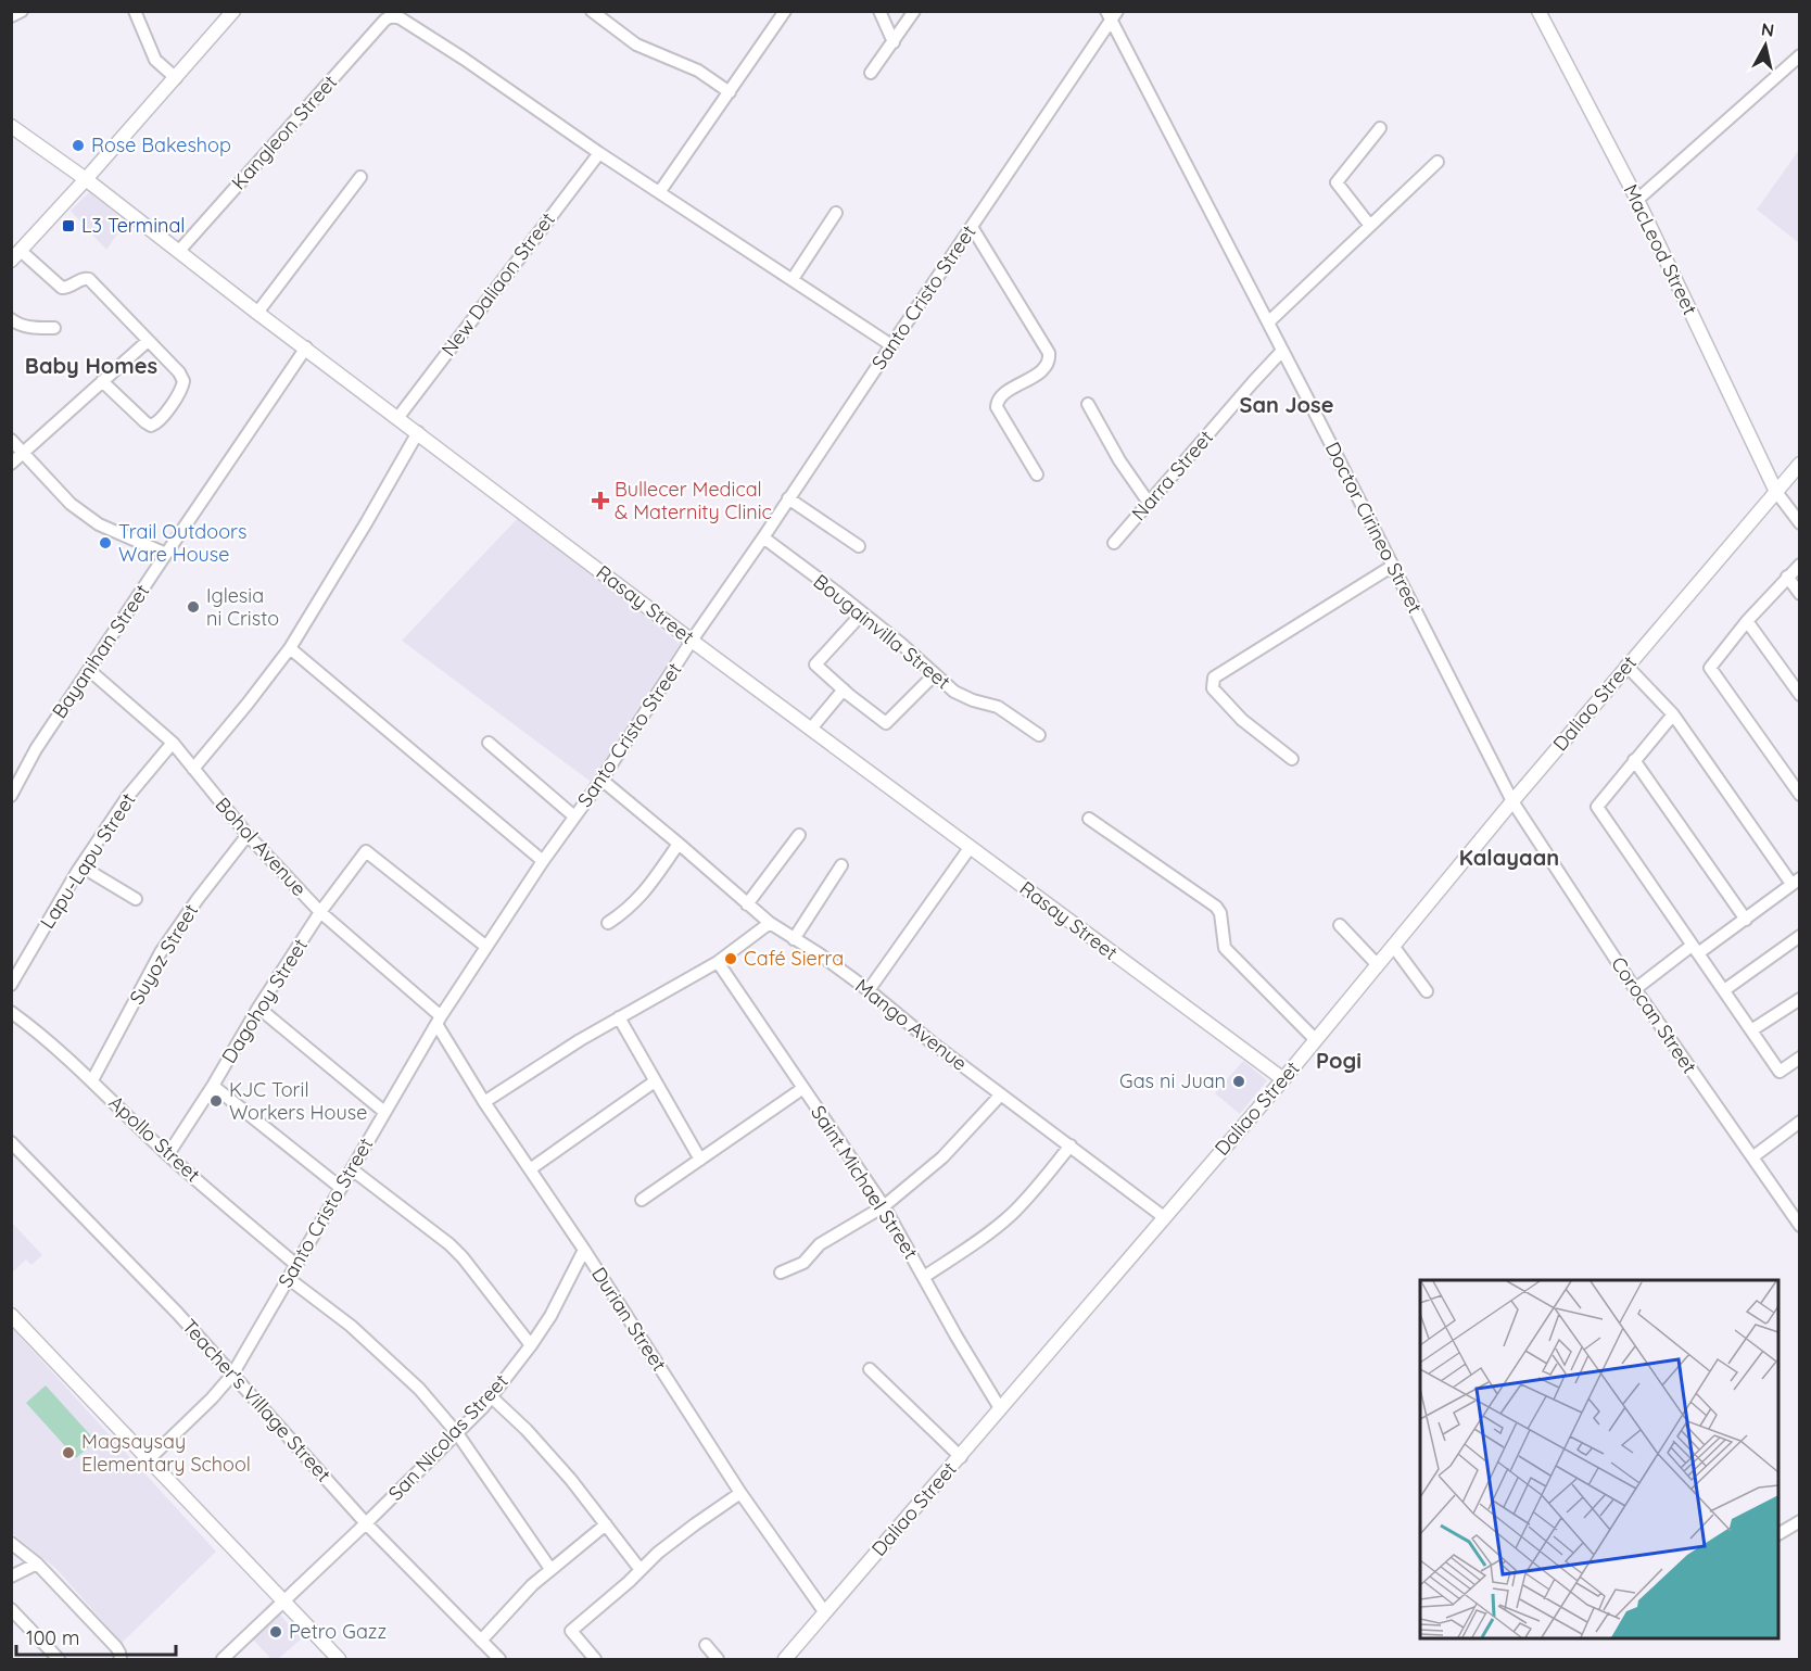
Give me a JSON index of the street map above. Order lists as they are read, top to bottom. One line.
{"streets":{"street":["Kangleon Street","MacLeod Street","New Daliaon Street","Santo Cristo Street","Narra Street","Doctor Cirineo Street","Rasay Street","Bougainvilla Street","Bayanihan Street","Daliao Street","Bohol Avenue","Lapu-Lapu Street","Suyoz Street","Dagohoy Street","Corocan Street","Mango Avenue","Apollo Street","Saint Michael Street","Durian Street","Teacher's Village Street","San Nicolas Street"]},"crossings":[["Kangleon Street","New Daliaon Street"],["Kangleon Street","Rasay Street"],["MacLeod Street","Daliao Street"],["New Daliaon Street","Rasay Street"],["Santo Cristo Street","Doctor Cirineo Street"],["Santo Cristo Street","Rasay Street"],["Santo Cristo Street","Bougainvilla Street"],["Santo Cristo Street","Bohol Avenue"],["Santo Cristo Street","Dagohoy Street"],["Santo Cristo Street","Mango Avenue"],["Santo Cristo Street","Apollo Street"],["Santo Cristo Street","Durian Street"],["Santo Cristo Street","Teacher's Village Street"],["Narra Street","Doctor Cirineo Street"],["Doctor Cirineo Street","Daliao Street"],["Doctor Cirineo Street","Corocan Street"],["Rasay Street","Bayanihan Street"],["Rasay Street","Daliao Street"],["Bayanihan Street","Bohol Avenue"],["Daliao Street","Corocan Street"],["Daliao Street","Mango Avenue"],["Daliao Street","Saint Michael Street"],["Daliao Street","Durian Street"],["Bohol Avenue","Lapu-Lapu Street"],["Bohol Avenue","Suyoz Street"],["Bohol Avenue","Dagohoy Street"],["Bohol Avenue","Durian Street"],["Suyoz Street","Apollo Street"],["Dagohoy Street","Apollo Street"],["Durian Street","San Nicolas Street"],["Teacher's Village Street","San Nicolas Street"]],"districts":["Baby Homes","San Jose","Kalayaan","Pogi"],"places":{"other":["Rose Bakeshop","Trail Outdoors Ware House","Iglesia ni Cristo","Café Sierra","Gas ni Juan","KJC Toril Workers House","Magsaysay Elementary School","Petro Gazz"],"transit":["L3 Terminal"],"health":["Bullecer Medical & Maternity Clinic"]},"scale_bar":"100 m","north":"top"}
